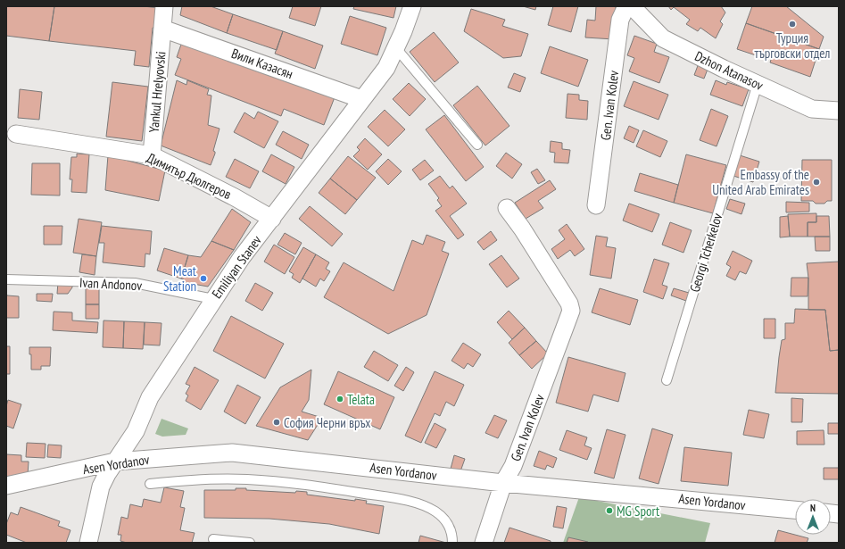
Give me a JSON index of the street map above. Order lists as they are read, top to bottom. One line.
{"streets":{"street":["Вили Казасян","Dzhon Atanasov","Yankul Hrelyovski","Gen. Ivan Kolev","Димитър Дюлгеров","Emiliyan Stanev","Asen Yordanov"],"lane":["Georgi Tcherkelov","Ivan Andonov"]},"crossings":[["Вили Казасян","Yankul Hrelyovski"],["Вили Казасян","Emiliyan Stanev"],["Dzhon Atanasov","Georgi Tcherkelov"],["Yankul Hrelyovski","Димитър Дюлгеров"],["Gen. Ivan Kolev","Asen Yordanov"],["Димитър Дюлгеров","Emiliyan Stanev"],["Emiliyan Stanev","Ivan Andonov"],["Emiliyan Stanev","Asen Yordanov"]],"places":["Турция търговски отдел","Embassy of the United Arab Emirates","Meat Station","Telata","София Черни връх","MG Sport"],"north":"top"}
